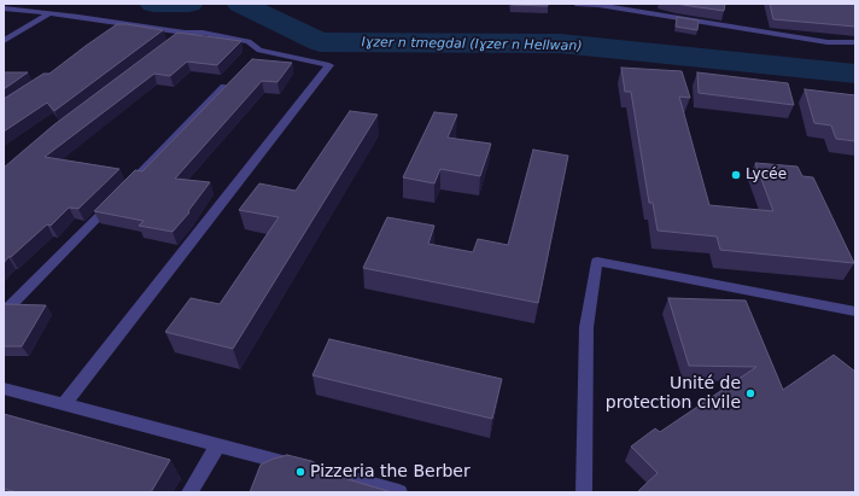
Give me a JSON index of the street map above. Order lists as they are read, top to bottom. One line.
{"water":["Iɣzer n tmegdal (Iɣzer n Hellwan)"],"places":["Lycée","Unité de protection civile","Pizzeria the Berber"]}
